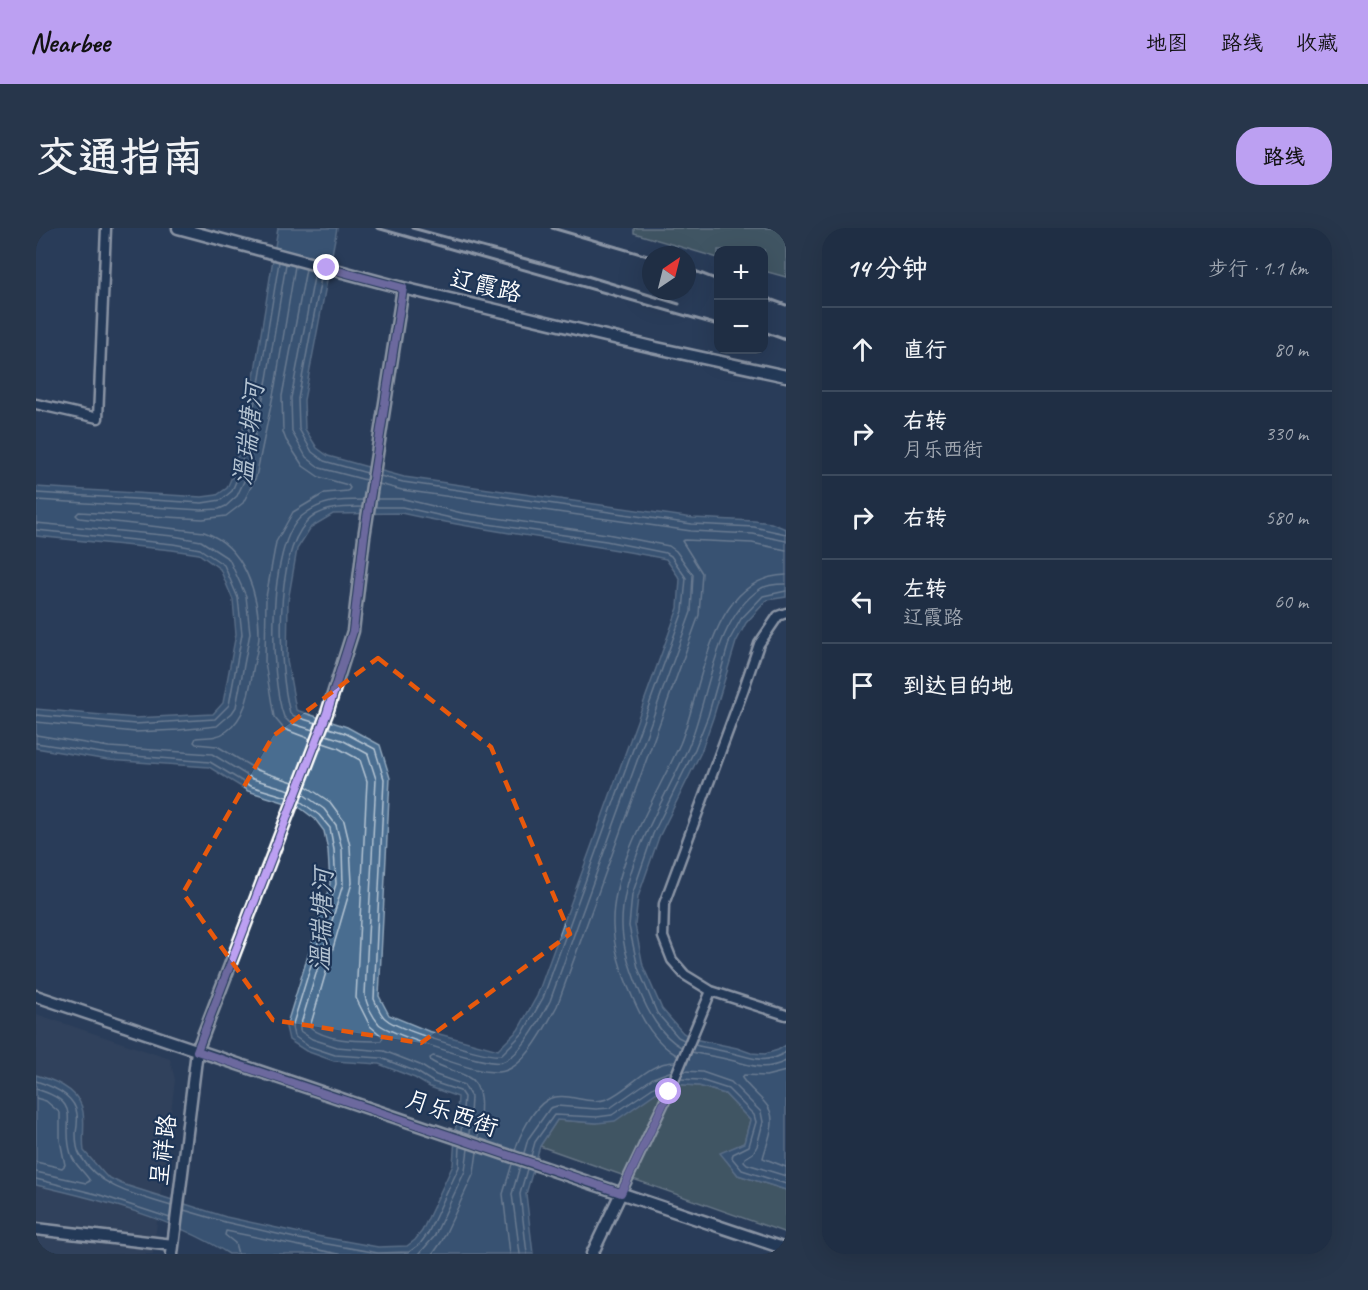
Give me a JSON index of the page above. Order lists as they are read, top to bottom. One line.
{"streets":{"street":["辽霞路","月乐西街","呈祥路"]},"crossings":[["辽霞路","呈祥路"],["月乐西街","呈祥路"]],"water":["温瑞塘河"],"north":"top right","page":{"header":"Nearbee","nav":["地图","路线","收藏"],"buttons":"路线","title":"交通指南","heading":["14 分钟","步行 · 1.1 km"],"map_buttons":["+","−"],"list":[["直行","80 m"],["右转","月乐西街","330 m"],["右转","580 m"],["左转","辽霞路","60 m"],"到达目的地"]}}
